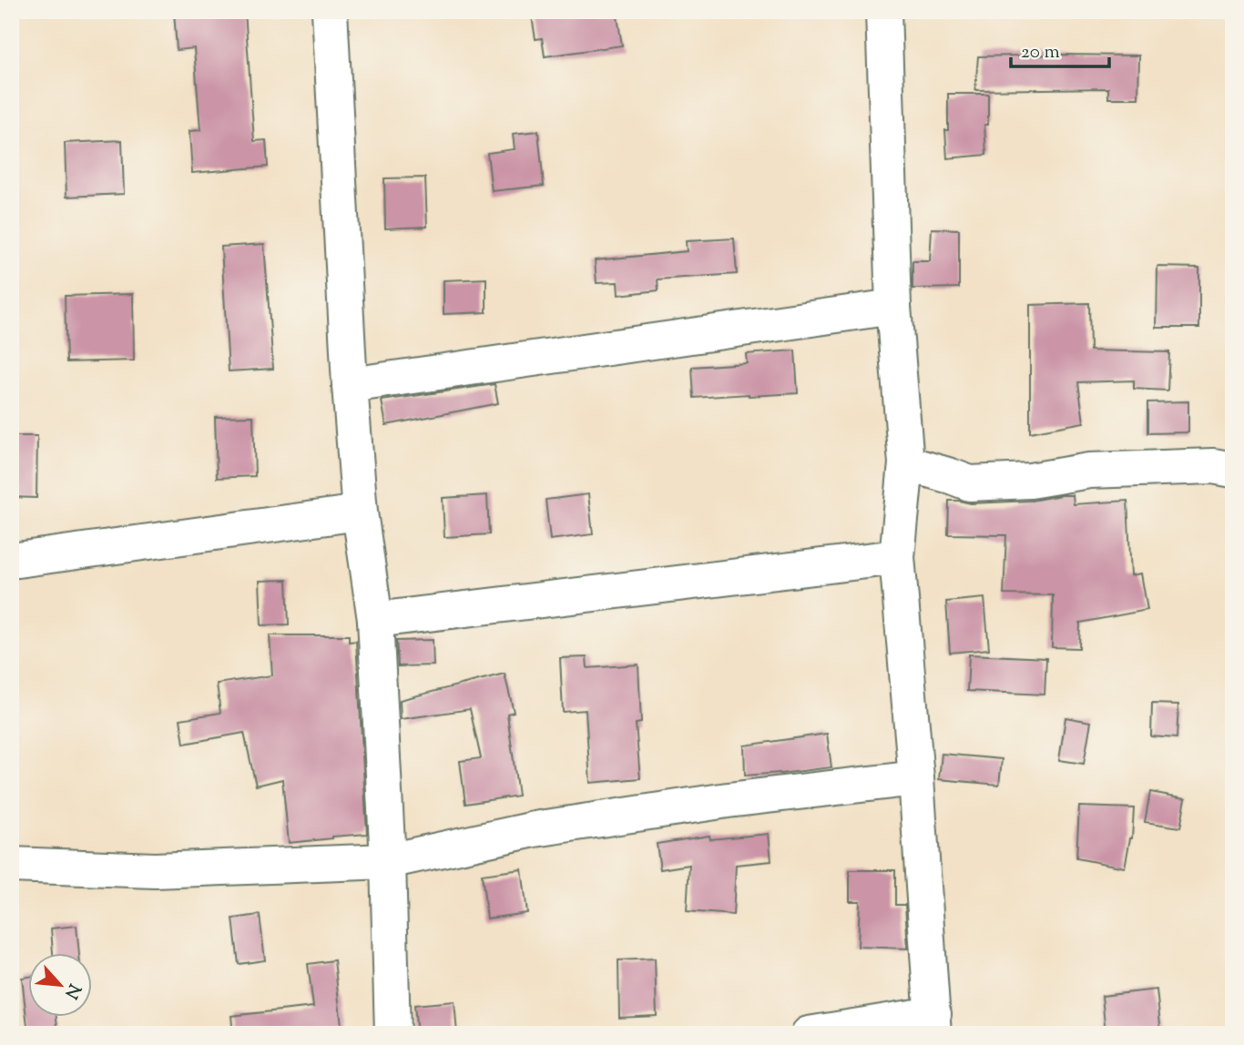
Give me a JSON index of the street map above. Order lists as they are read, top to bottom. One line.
{"scale_bar":"20 m","north":"bottom right"}
